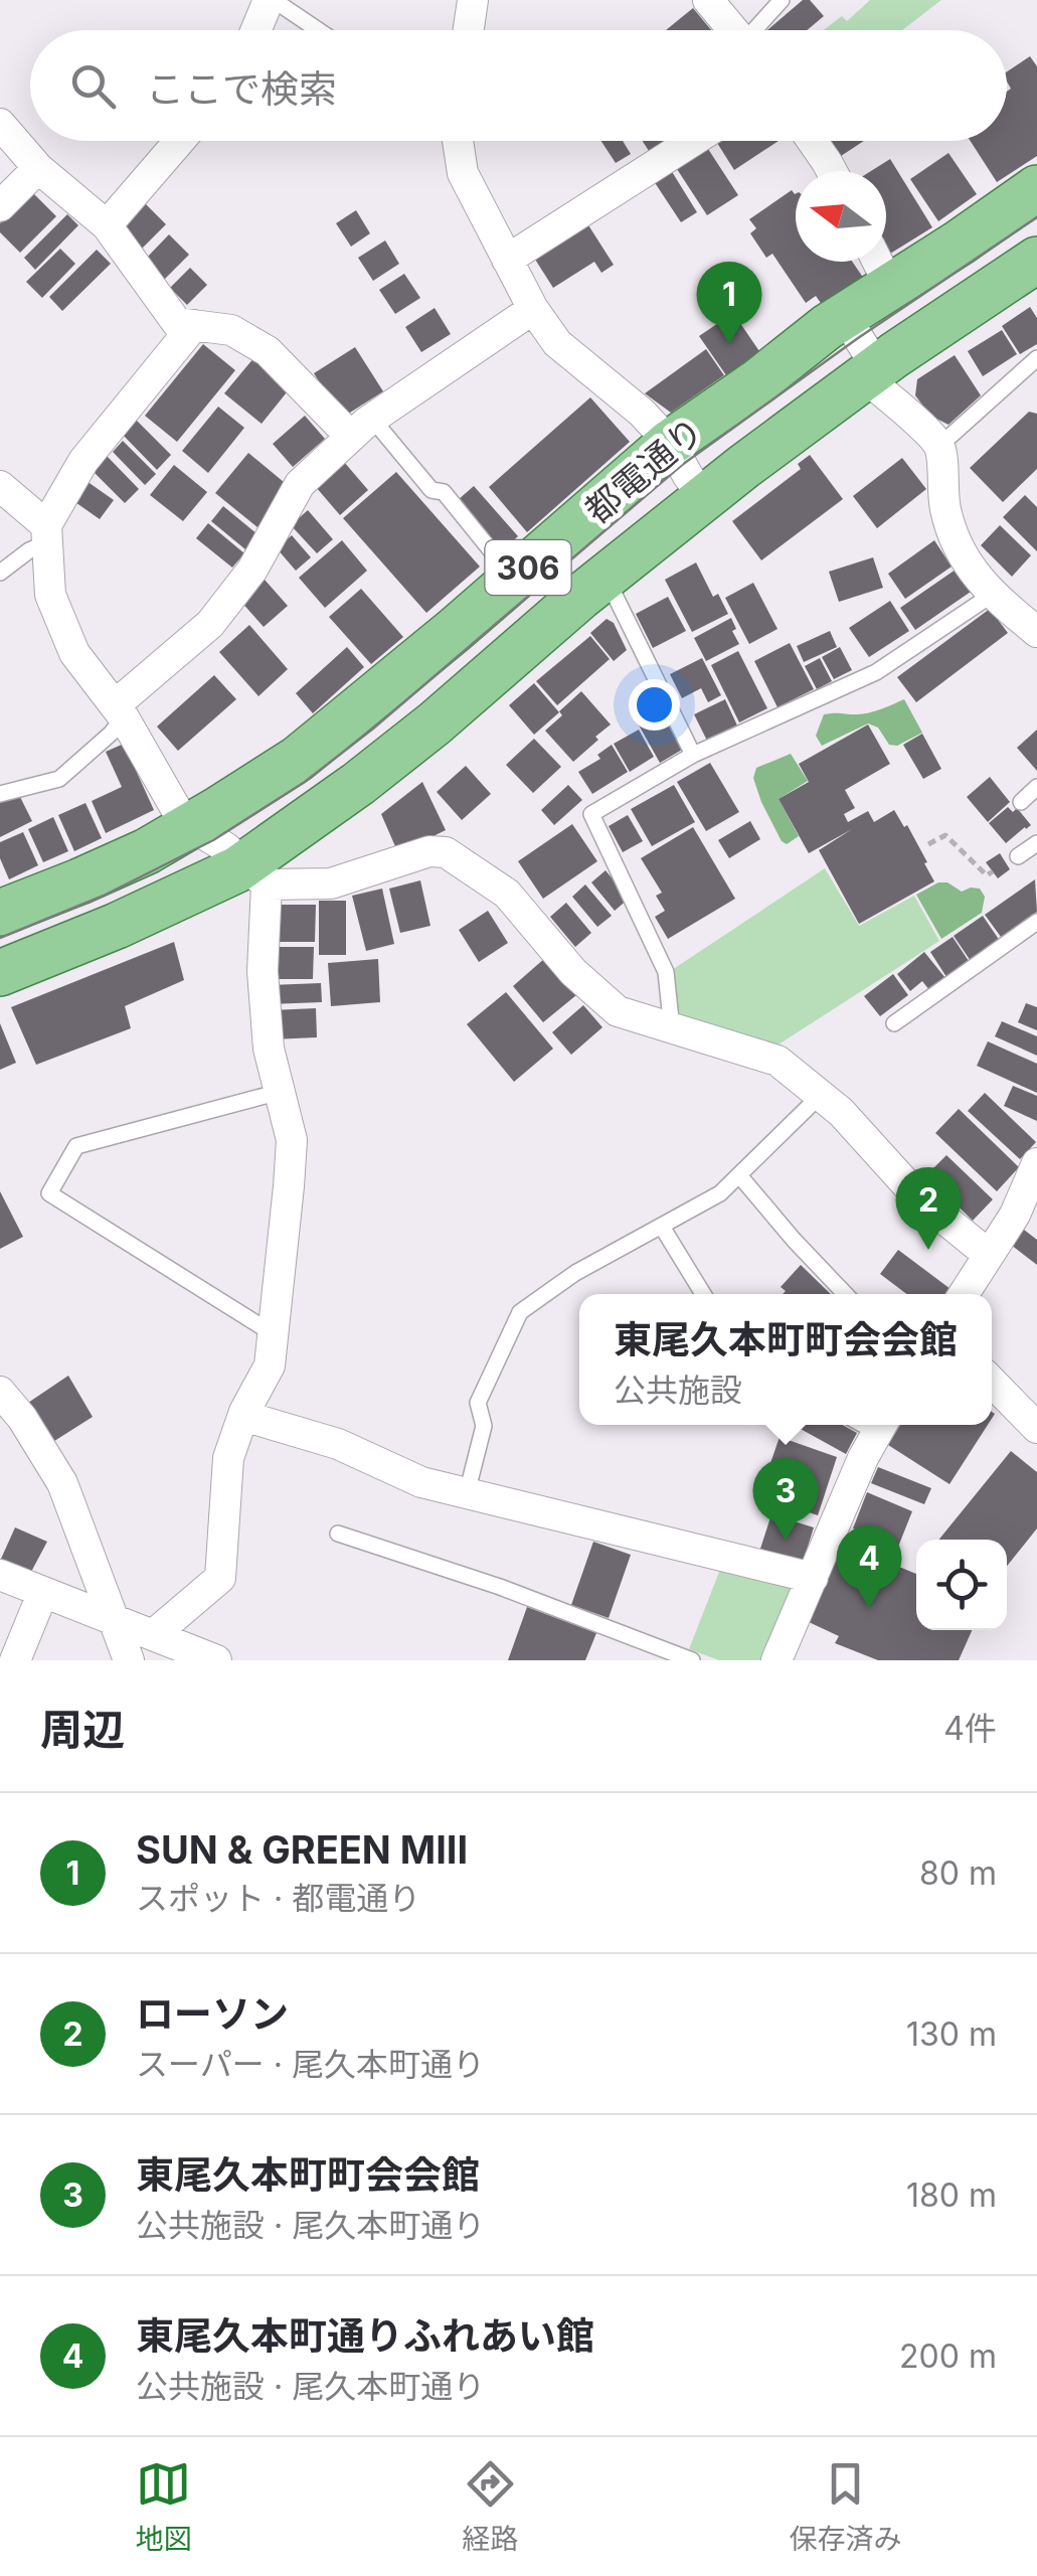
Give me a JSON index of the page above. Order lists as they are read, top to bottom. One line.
{"streets":{"main road":["都電通り","306"]},"north":"left","page":{"search":"ここで検索","pins":["1","2","3","4"],"popup":["東尾久本町町会会館","公共施設"],"heading":["周辺","4件"],"list":[{"mark":"1","name":"SUN & GREEN MIII","note":"スポット · 都電通り","value":"80 m"},{"mark":"2","name":"ローソン","note":"スーパー · 尾久本町通り","value":"130 m"},{"mark":"3","name":"東尾久本町町会会館","note":"公共施設 · 尾久本町通り","value":"180 m"},{"mark":"4","name":"東尾久本町通りふれあい館","note":"公共施設 · 尾久本町通り","value":"200 m"}],"nav":["地図","経路","保存済み"]}}
